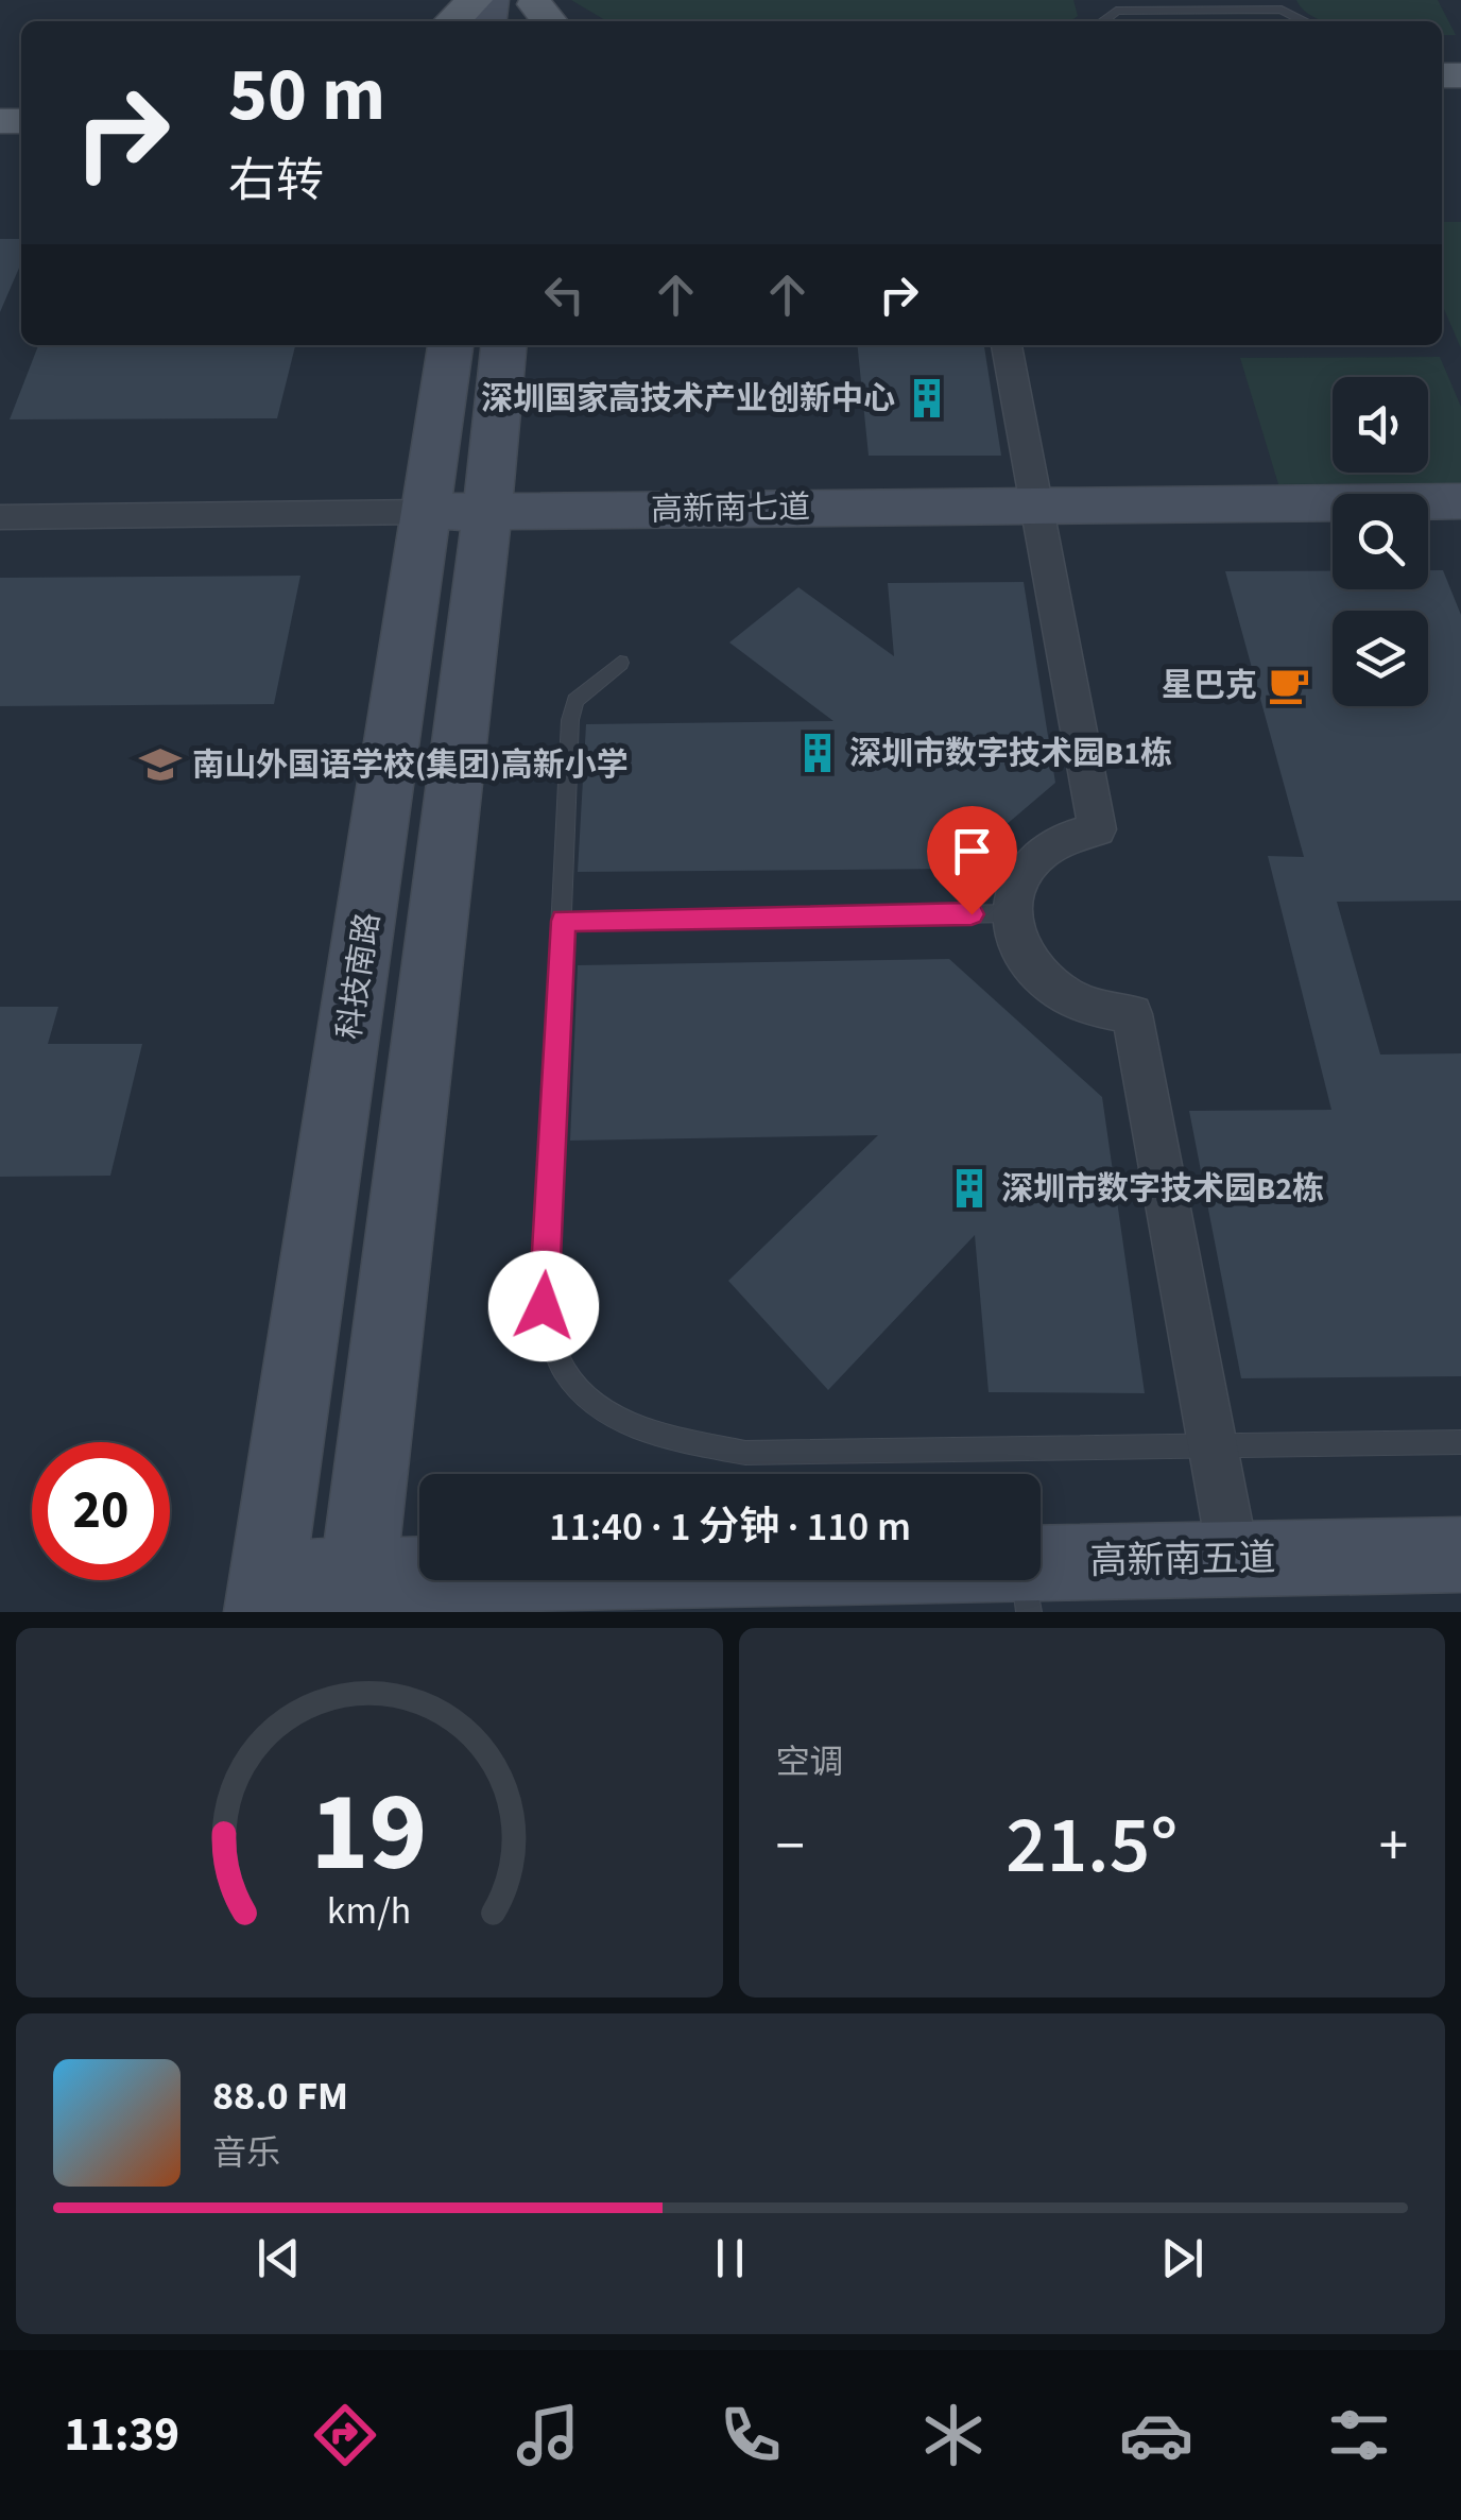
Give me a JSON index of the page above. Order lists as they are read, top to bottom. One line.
{"streets":{"main road":["高新南七道","科技南路","高新南五道"]},"crossings":[["高新南七道","科技南路"],["科技南路","高新南五道"]],"places":{"building":["深圳国家高技术产业创新中心","深圳市数字技术园B1栋","深圳市数字技术园B2栋"],"cafe":["星巴克"],"school or university":["南山外国语学校(集团)高新小学"]},"page":{"turn":["50 m","右转"],"limit":"20","trip":"11:40 · 1 分钟 · 110 m","tile":"空调","heat":["−","21.5°","+"],"song":["88.0 FM","音乐"],"tabs":"11:39","gauge":["19","km/h"]}}
